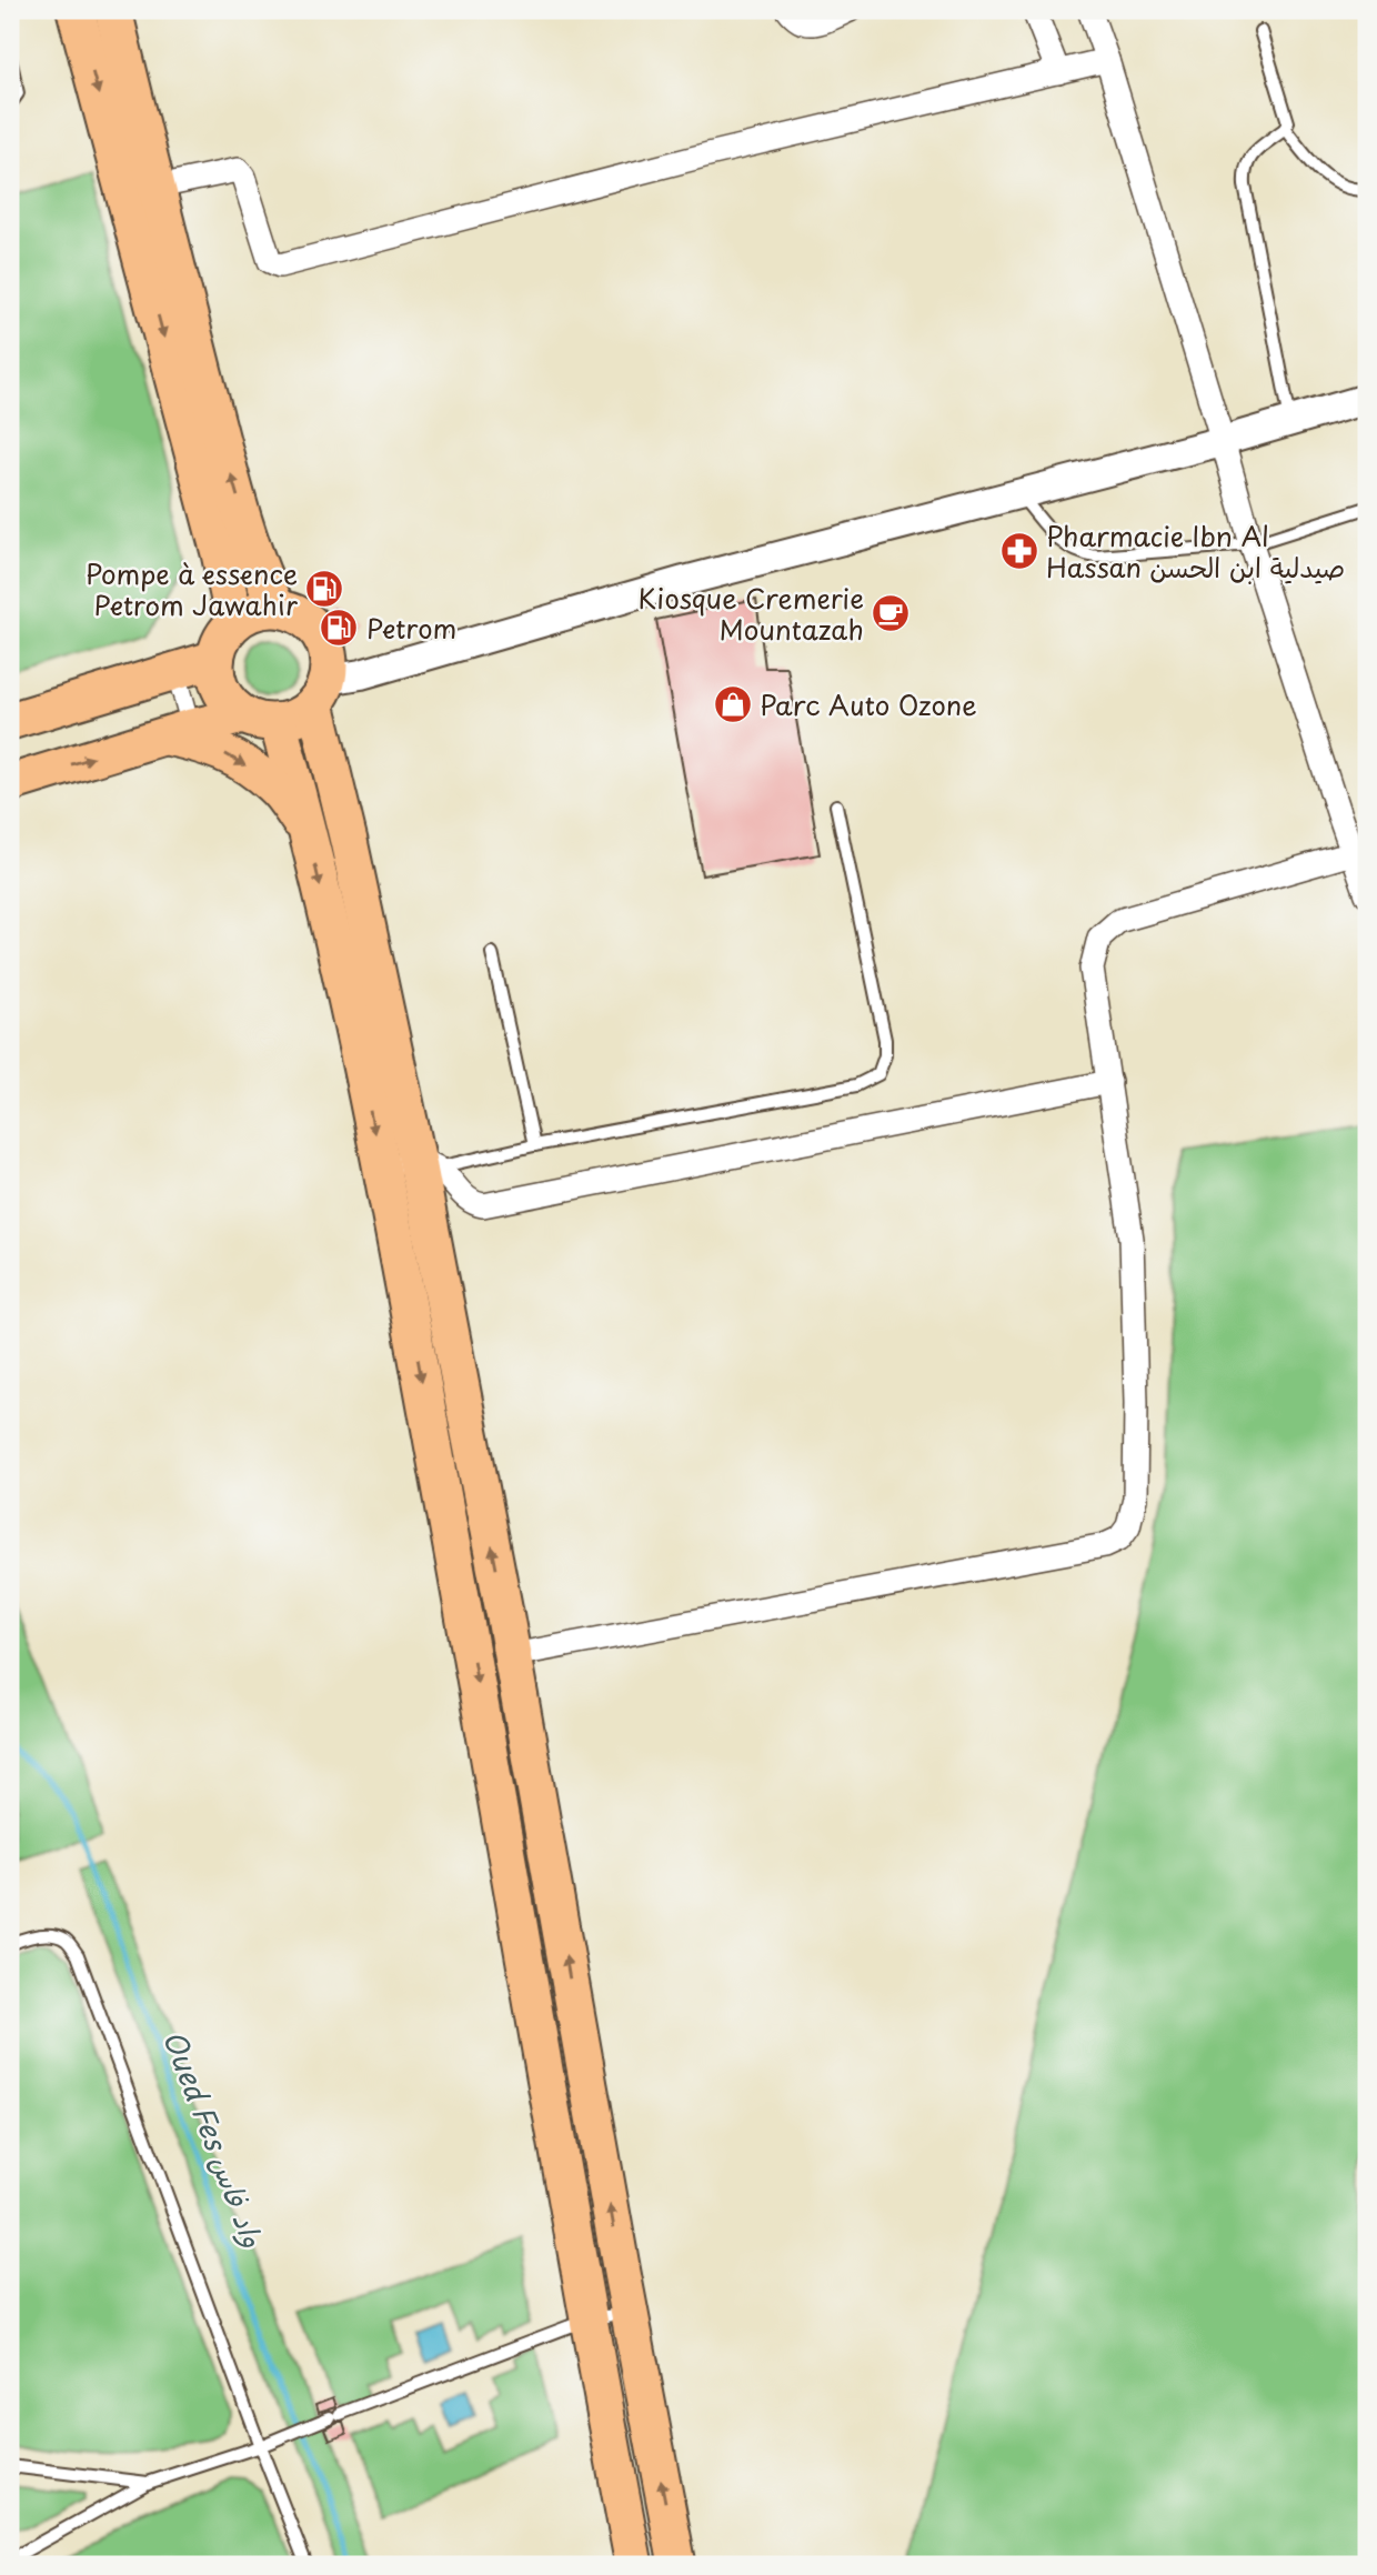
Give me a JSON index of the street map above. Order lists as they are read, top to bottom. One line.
{"water":["Oued Fes واد فاس"],"places":{"pharmacy":["Pharmacie Ibn Al Hassan صيدلية ابن الحسن"],"fuel station":["Pompe à essence Petrom Jawahir","Petrom"],"cafe":["Kiosque Cremerie Mountazah"],"shop":["Parc Auto Ozone"]}}
